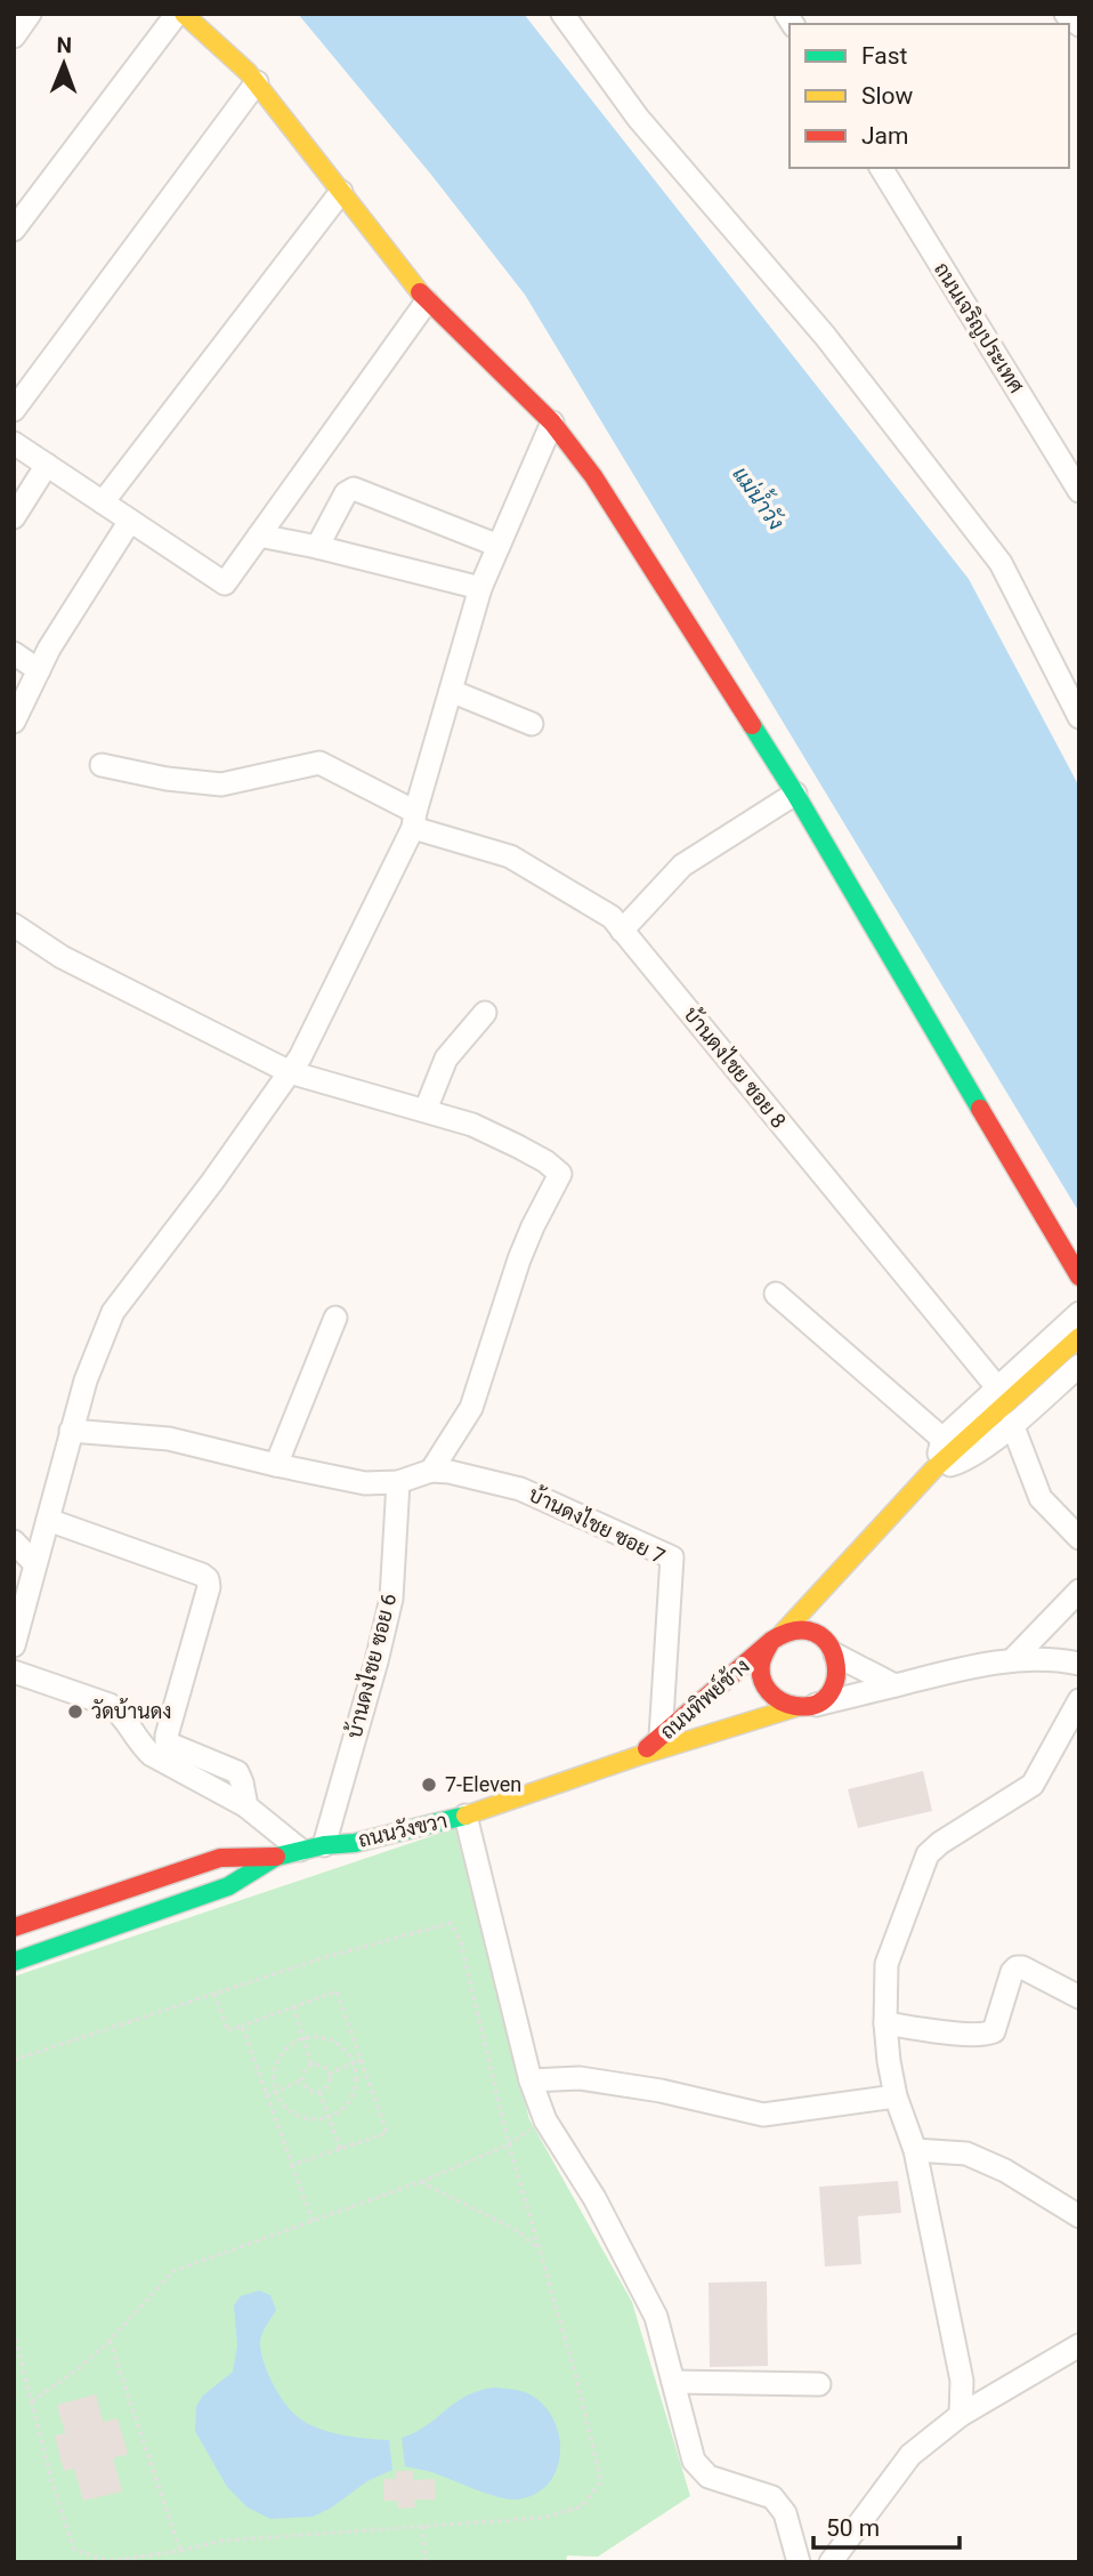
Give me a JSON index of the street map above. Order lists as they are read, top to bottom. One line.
{"streets":{"street":["ถนนเจริญประเทศ","บ้านดงไชย ซอย 8","บ้านดงไชย ซอย 7","บ้านดงไชย ซอย 6","ถนนทิพย์ช้าง","ถนนวังขวา"]},"crossings":[["บ้านดงไชย ซอย 7","บ้านดงไชย ซอย 6"],["บ้านดงไชย ซอย 7","ถนนทิพย์ช้าง"],["บ้านดงไชย ซอย 6","ถนนวังขวา"],["ถนนทิพย์ช้าง","ถนนวังขวา"]],"water":["แม่น้ำวัง"],"places":["วัดบ้านดง","7-Eleven"],"legend":["Fast","Slow","Jam"],"scale_bar":"50 m","north":"top"}
